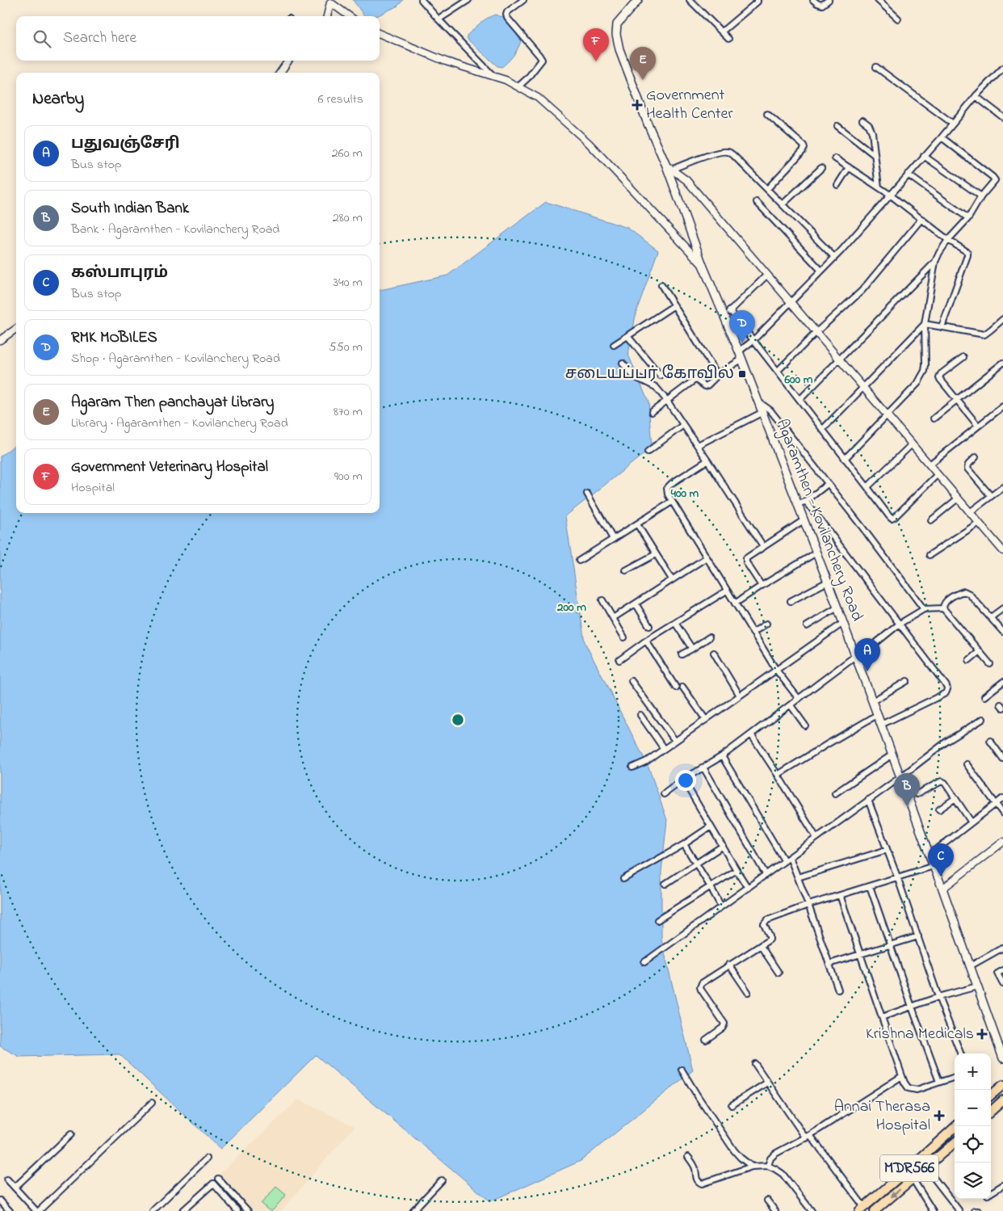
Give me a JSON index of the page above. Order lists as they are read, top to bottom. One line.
{"streets":{"main road":["Agaramthen - Kovilanchery Road","MDR566"]},"places":{"health":["Government Health Center","Krishna Medicals","Annai Therasa Hospital"],"transit":["சடையப்பர் கோவில்"]},"page":{"search":"Search here","pins":["F","E","D","A","B","C"],"heading":["Nearby","6 results"],"list":[{"mark":"A","name":"பதுவஞ்சேரி","note":"Bus stop","value":"260 m"},{"mark":"B","name":"South Indian Bank","note":"Bank · Agaramthen - Kovilanchery Road","value":"280 m"},{"mark":"C","name":"கஸ்பாபுரம்","note":"Bus stop","value":"340 m"},{"mark":"D","name":"RMK MOBILES","note":"Shop · Agaramthen - Kovilanchery Road","value":"550 m"},{"mark":"E","name":"Agaram Then panchayat Library","note":"Library · Agaramthen - Kovilanchery Road","value":"870 m"},{"mark":"F","name":"Government Veterinary Hospital","note":"Hospital","value":"900 m"}],"map_buttons":["+","−"]},"rings":["600 m","400 m","200 m"]}
